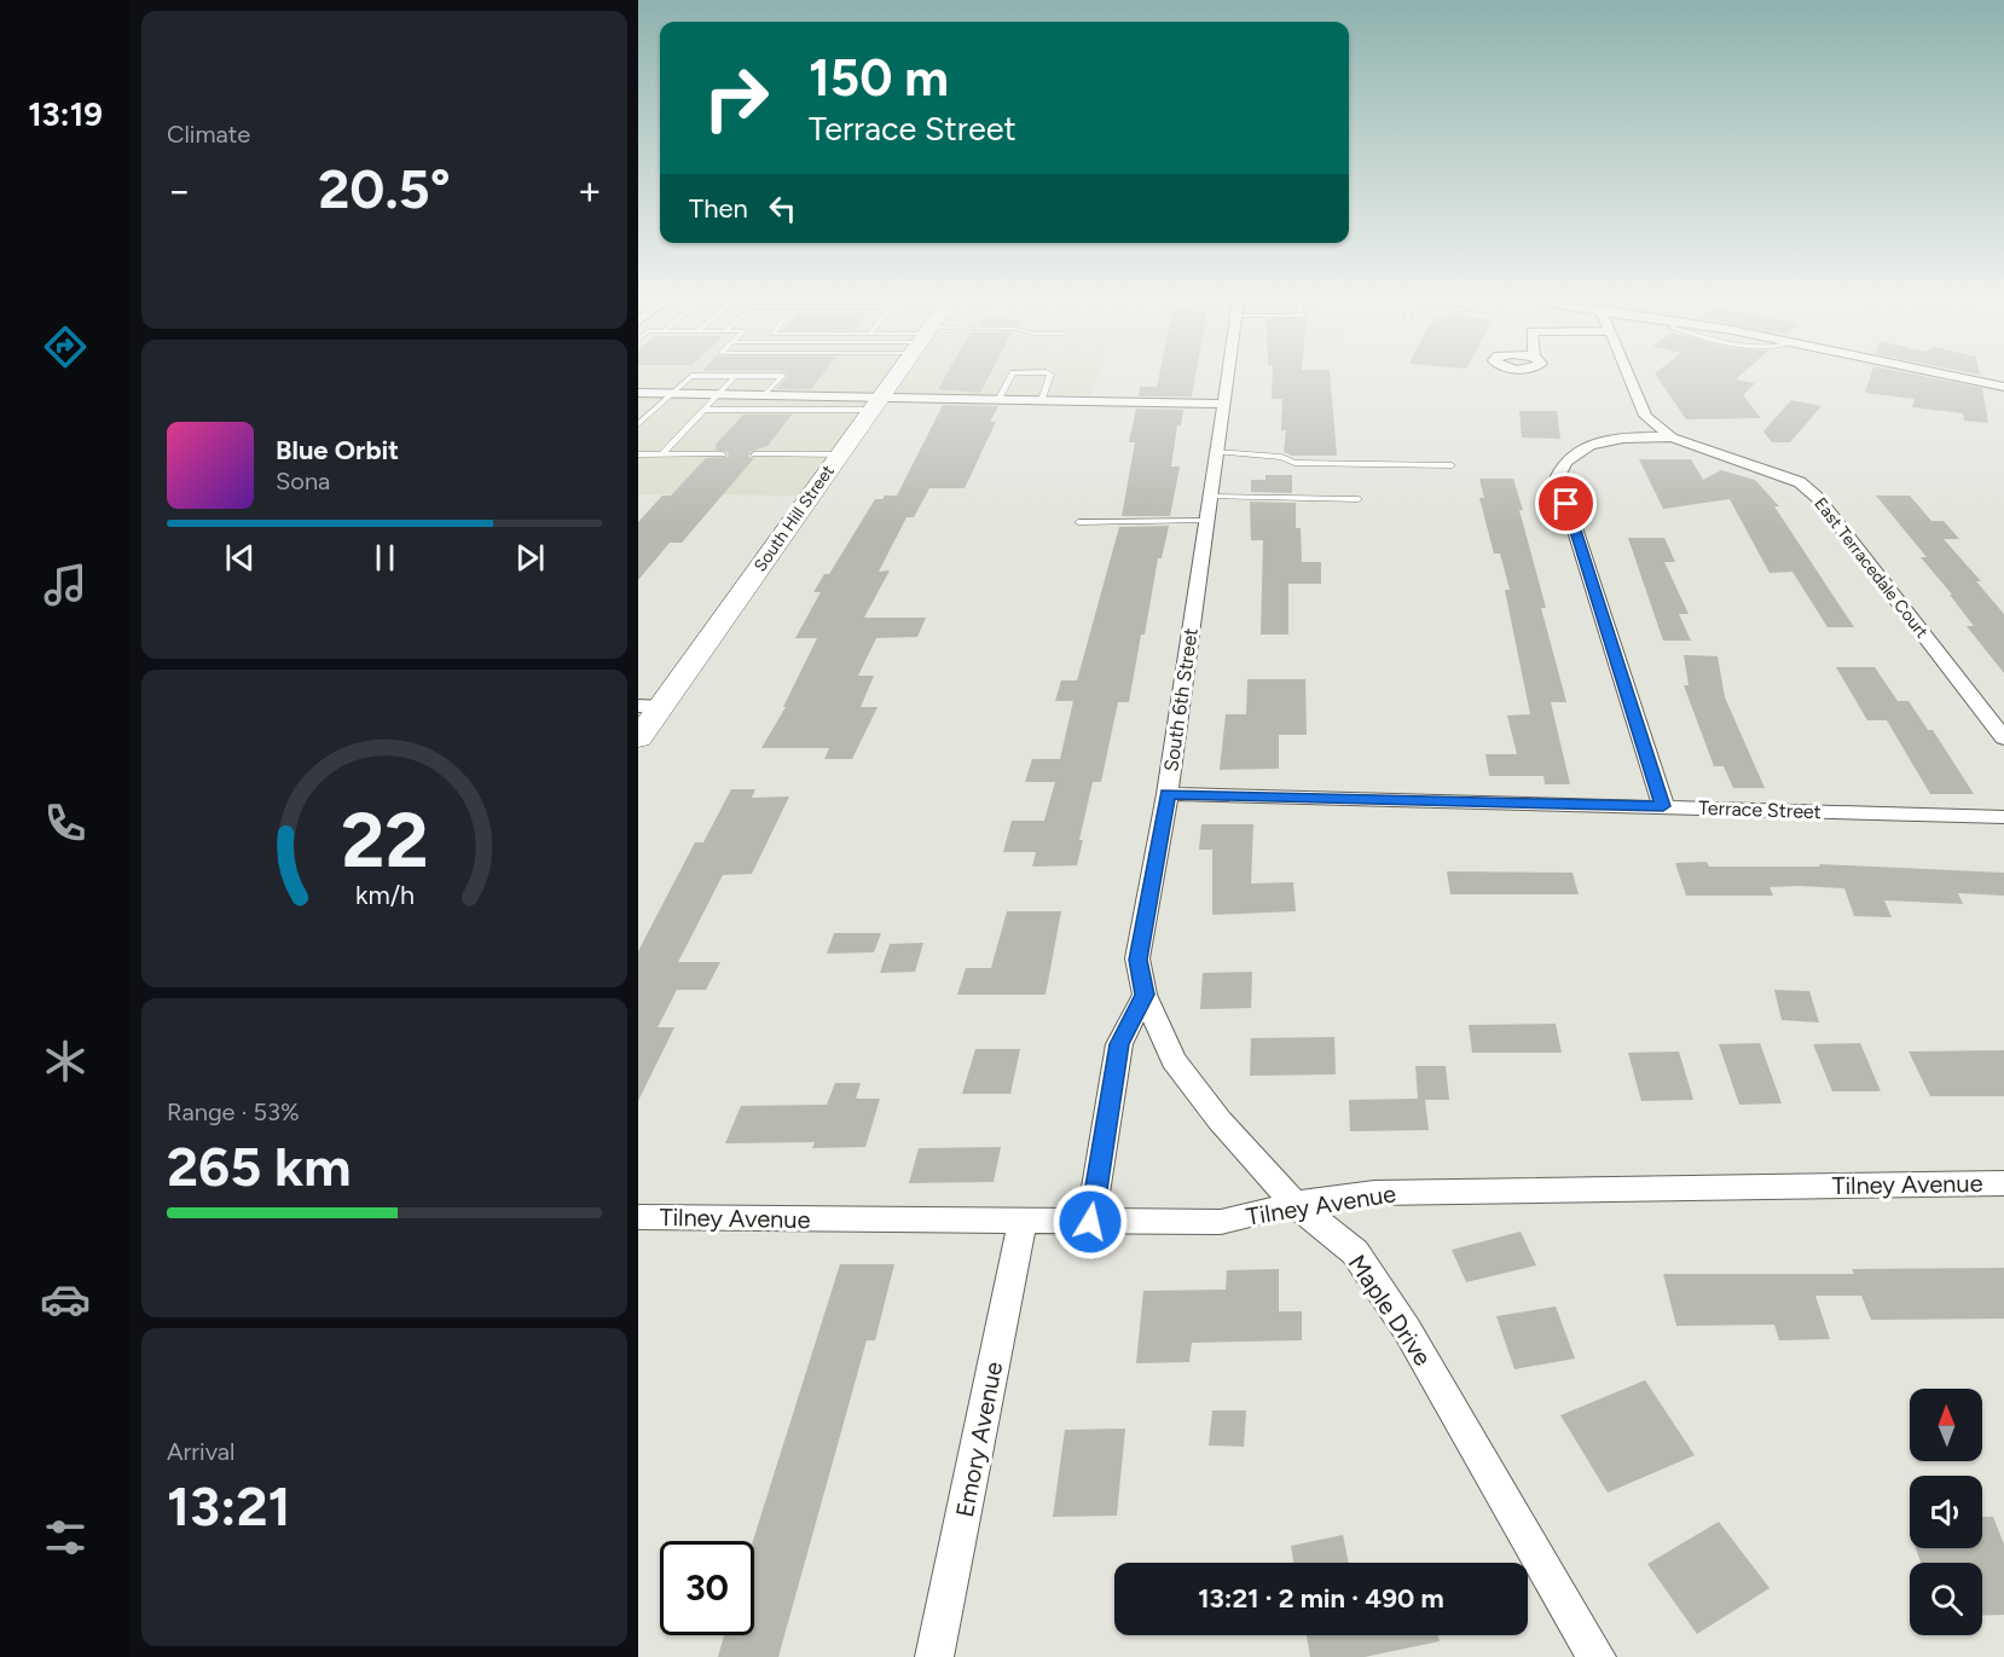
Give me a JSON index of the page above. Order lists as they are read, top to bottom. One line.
{"streets":{"main road":["South Hill Street"],"street":["East Terracedale Court","South 6th Street","Terrace Street","Tilney Avenue","Maple Drive","Emory Avenue"]},"crossings":[["South 6th Street","Terrace Street"],["South 6th Street","Maple Drive"],["Tilney Avenue","Maple Drive"],["Tilney Avenue","Emory Avenue"]],"north":"top","page":{"tabs":"13:19","tile":["Climate",["Range · 53%","265 km"],["Arrival","13:21"]],"turn":["150 m","Terrace Street"],"heat":["−","20.5°","+"],"then":"Then","song":["Blue Orbit","Sona"],"limit":"30","trip":"13:21 · 2 min · 490 m","gauge":["22","km/h"]}}
